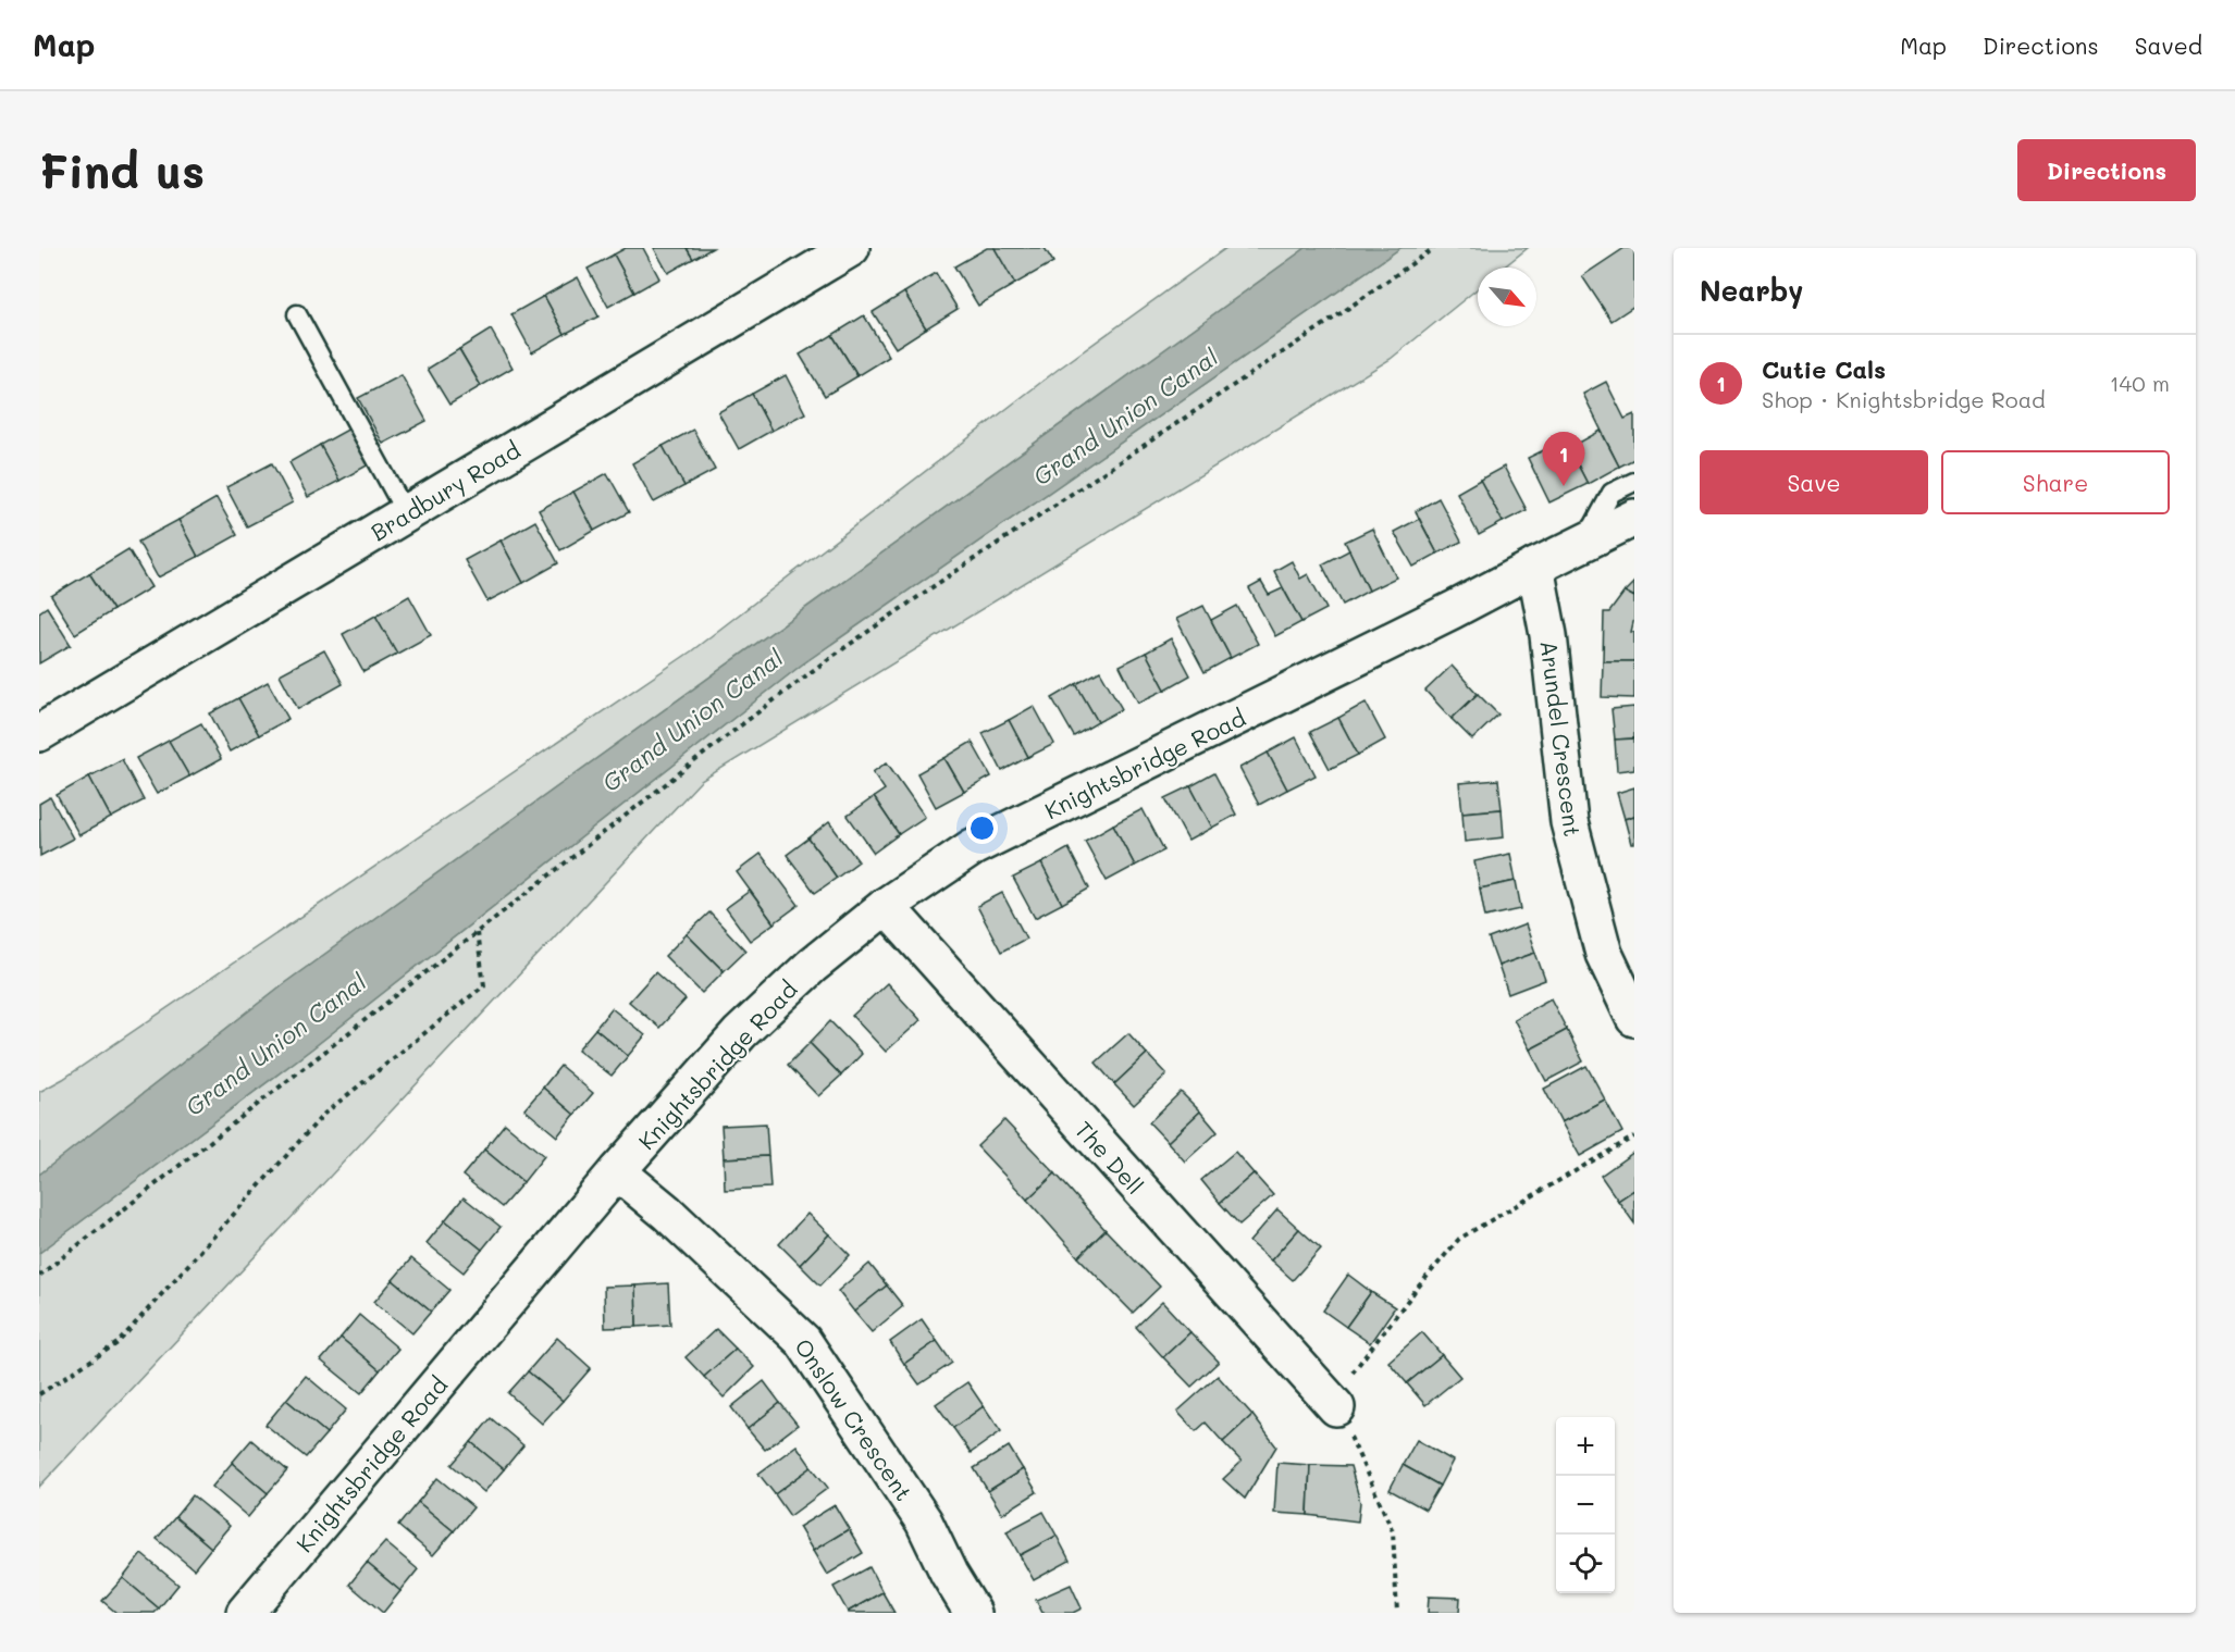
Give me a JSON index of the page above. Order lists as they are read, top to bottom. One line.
{"streets":{"street":["Bradbury Road","Arundel Crescent","Knightsbridge Road","The Dell","Onslow Crescent"]},"crossings":[["Arundel Crescent","Knightsbridge Road"],["Knightsbridge Road","The Dell"],["Knightsbridge Road","Onslow Crescent"]],"water":["Grand Union Canal"],"north":"bottom right","page":{"header":"Map","nav":["Map","Directions","Saved"],"buttons":["Directions",["Save","Share"]],"title":"Find us","heading":"Nearby","list":[{"mark":"1","name":"Cutie Cals","note":"Shop · Knightsbridge Road","value":"140 m"}],"pins":"1","map_buttons":["+","−"]}}
